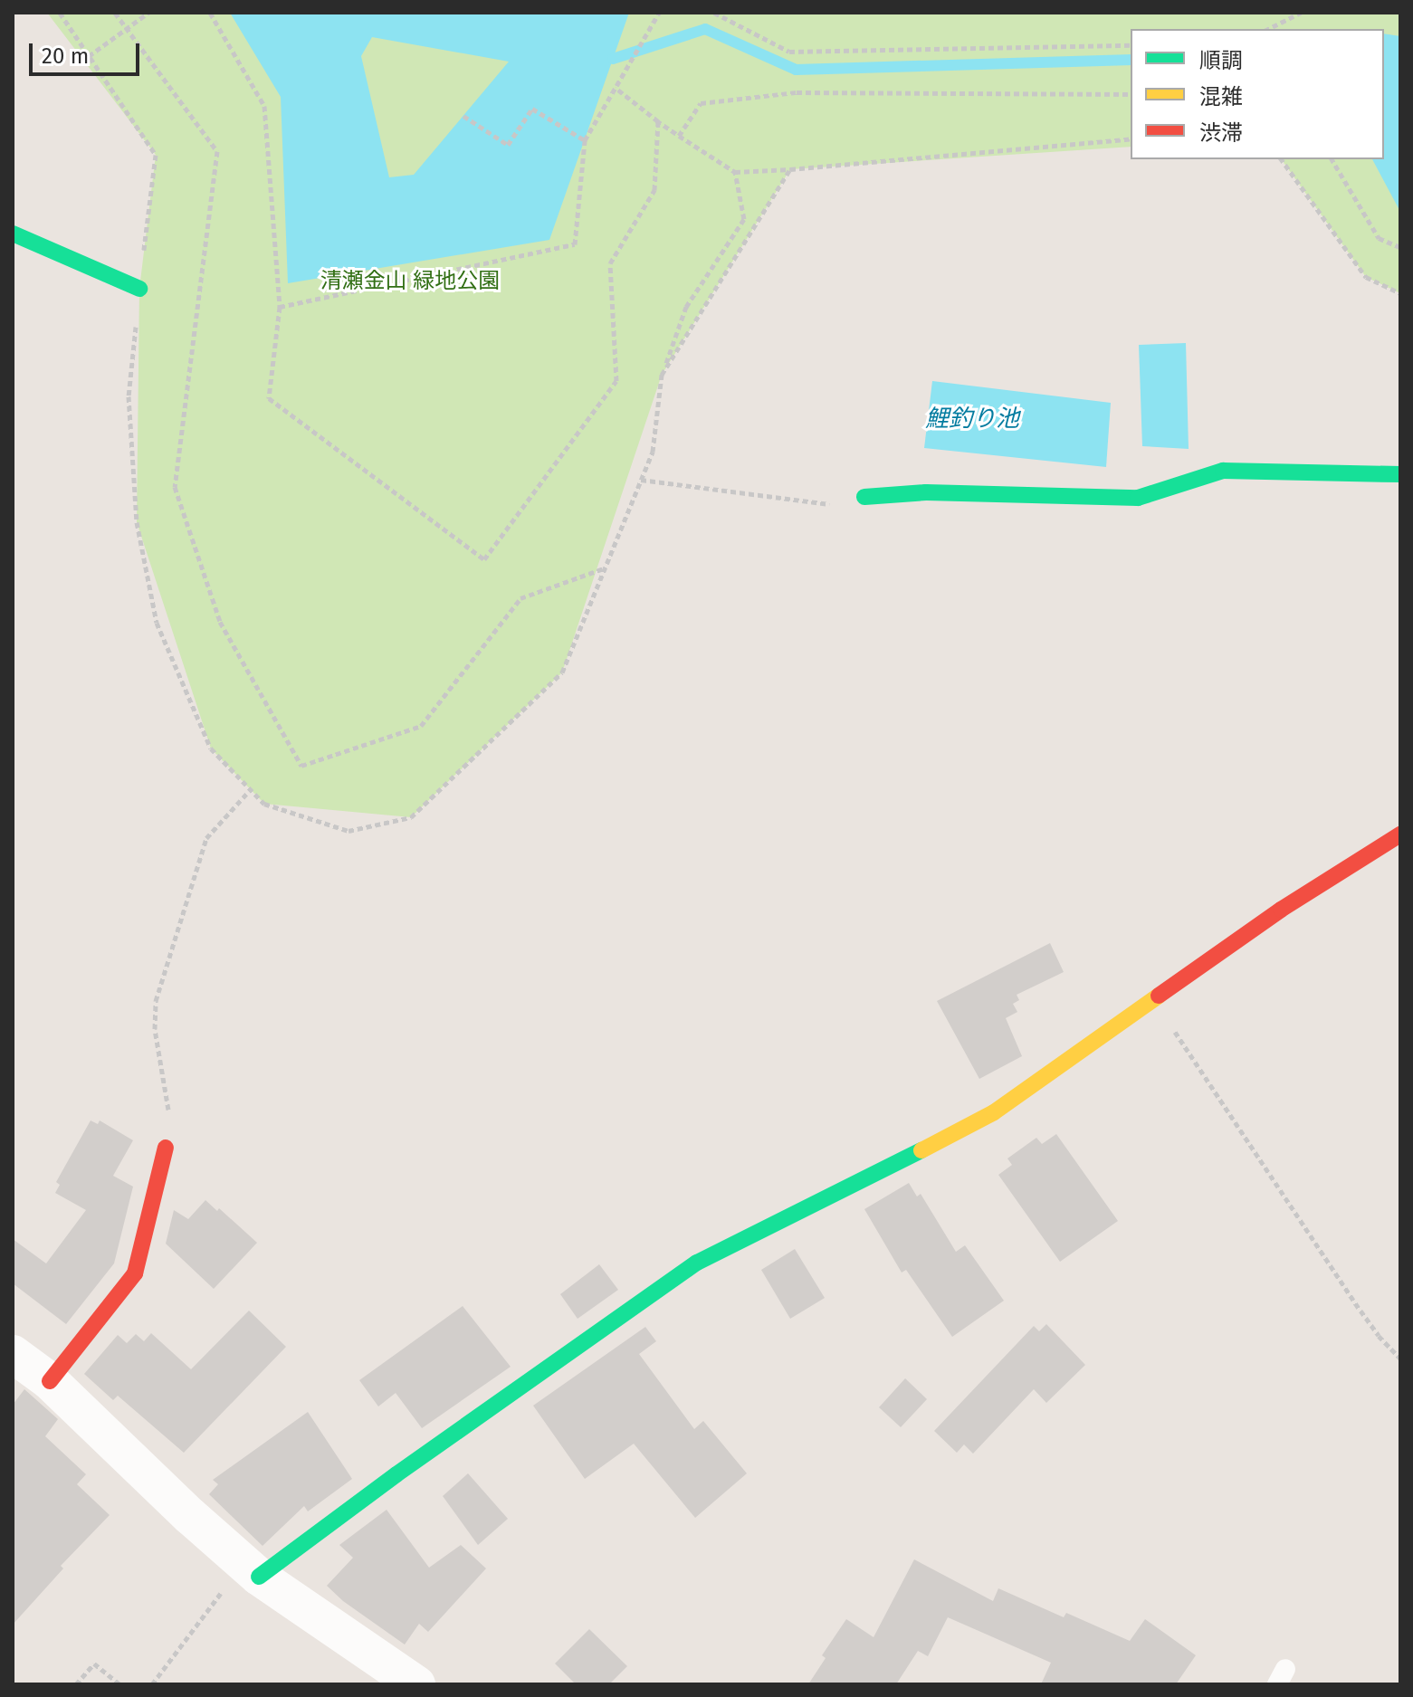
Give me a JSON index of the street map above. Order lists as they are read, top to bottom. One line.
{"water":["鯉釣り池"],"parks":["清瀬金山 緑地公園"],"legend":["順調","混雑","渋滞"],"scale_bar":"20 m"}
